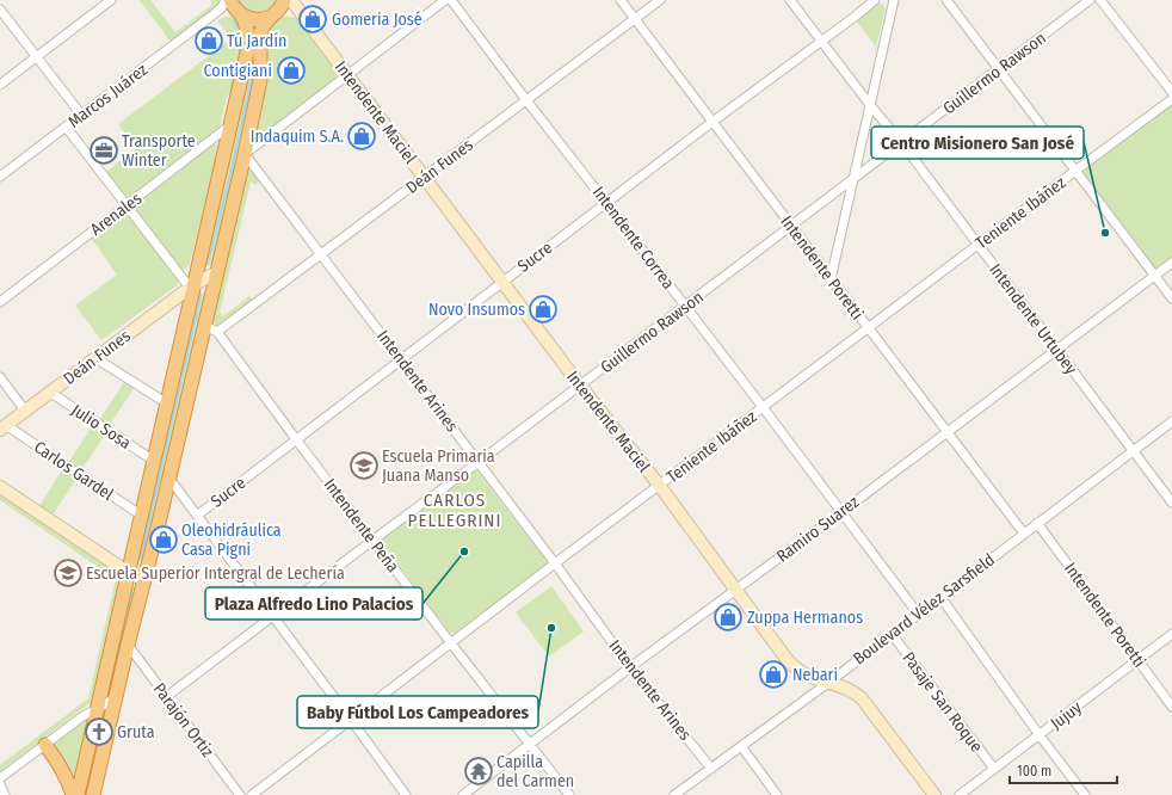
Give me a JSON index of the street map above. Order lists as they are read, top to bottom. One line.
{"streets":{"main road":["Intendente Maciel","Deán Funes"],"street":["Guillermo Rawson","Marcos Juárez","Teniente Ibáñez","Arenales","Intendente Correa","Sucre","Intendente Poretti","Intendente Urtubey","Intendente Arines","Julio Sosa","Carlos Gardel","Intendente Peña","Ramiro Suarez","Boulevard Vélez Sarsfield","Pasaje San Roque","Jujuy","Parajón Ortiz"]},"crossings":[["Guillermo Rawson","Intendente Maciel"],["Guillermo Rawson","Intendente Correa"],["Guillermo Rawson","Intendente Poretti"],["Guillermo Rawson","Intendente Urtubey"],["Guillermo Rawson","Intendente Arines"],["Guillermo Rawson","Intendente Peña"],["Guillermo Rawson","Parajón Ortiz"],["Intendente Maciel","Deán Funes"],["Intendente Maciel","Teniente Ibáñez"],["Intendente Maciel","Sucre"],["Intendente Maciel","Ramiro Suarez"],["Intendente Maciel","Boulevard Vélez Sarsfield"],["Deán Funes","Intendente Correa"],["Deán Funes","Intendente Poretti"],["Deán Funes","Intendente Arines"],["Deán Funes","Julio Sosa"],["Deán Funes","Carlos Gardel"],["Deán Funes","Intendente Peña"],["Teniente Ibáñez","Intendente Correa"],["Teniente Ibáñez","Intendente Poretti"],["Teniente Ibáñez","Intendente Urtubey"],["Teniente Ibáñez","Intendente Arines"],["Teniente Ibáñez","Intendente Peña"],["Intendente Correa","Sucre"],["Intendente Correa","Ramiro Suarez"],["Intendente Correa","Boulevard Vélez Sarsfield"],["Sucre","Intendente Poretti"],["Sucre","Intendente Urtubey"],["Sucre","Intendente Arines"],["Sucre","Intendente Peña"],["Intendente Poretti","Ramiro Suarez"],["Intendente Poretti","Boulevard Vélez Sarsfield"],["Intendente Poretti","Jujuy"],["Intendente Urtubey","Ramiro Suarez"],["Intendente Urtubey","Boulevard Vélez Sarsfield"],["Intendente Arines","Ramiro Suarez"],["Intendente Arines","Boulevard Vélez Sarsfield"],["Intendente Peña","Ramiro Suarez"],["Boulevard Vélez Sarsfield","Pasaje San Roque"],["Pasaje San Roque","Jujuy"]],"districts":["CARLOS PELLEGRINI"],"places":{"shop":["Gomeria José","Tú Jardín","Contigiani","Indaquim S.A.","Novo Insumos","Oleohidráulica Casa Pigni","Zuppa Hermanos","Nebari"],"office":["Transporte Winter"],"other":["Centro Misionero San José","Plaza Alfredo Lino Palacios","Baby Fútbol Los Campeadores"],"school or university":["Escuela Primaria Juana Manso","Escuela Superior Intergral de Lechería"],"church":["Gruta"],"temple":["Capilla del Carmen"]},"scale_bar":"100 m"}
